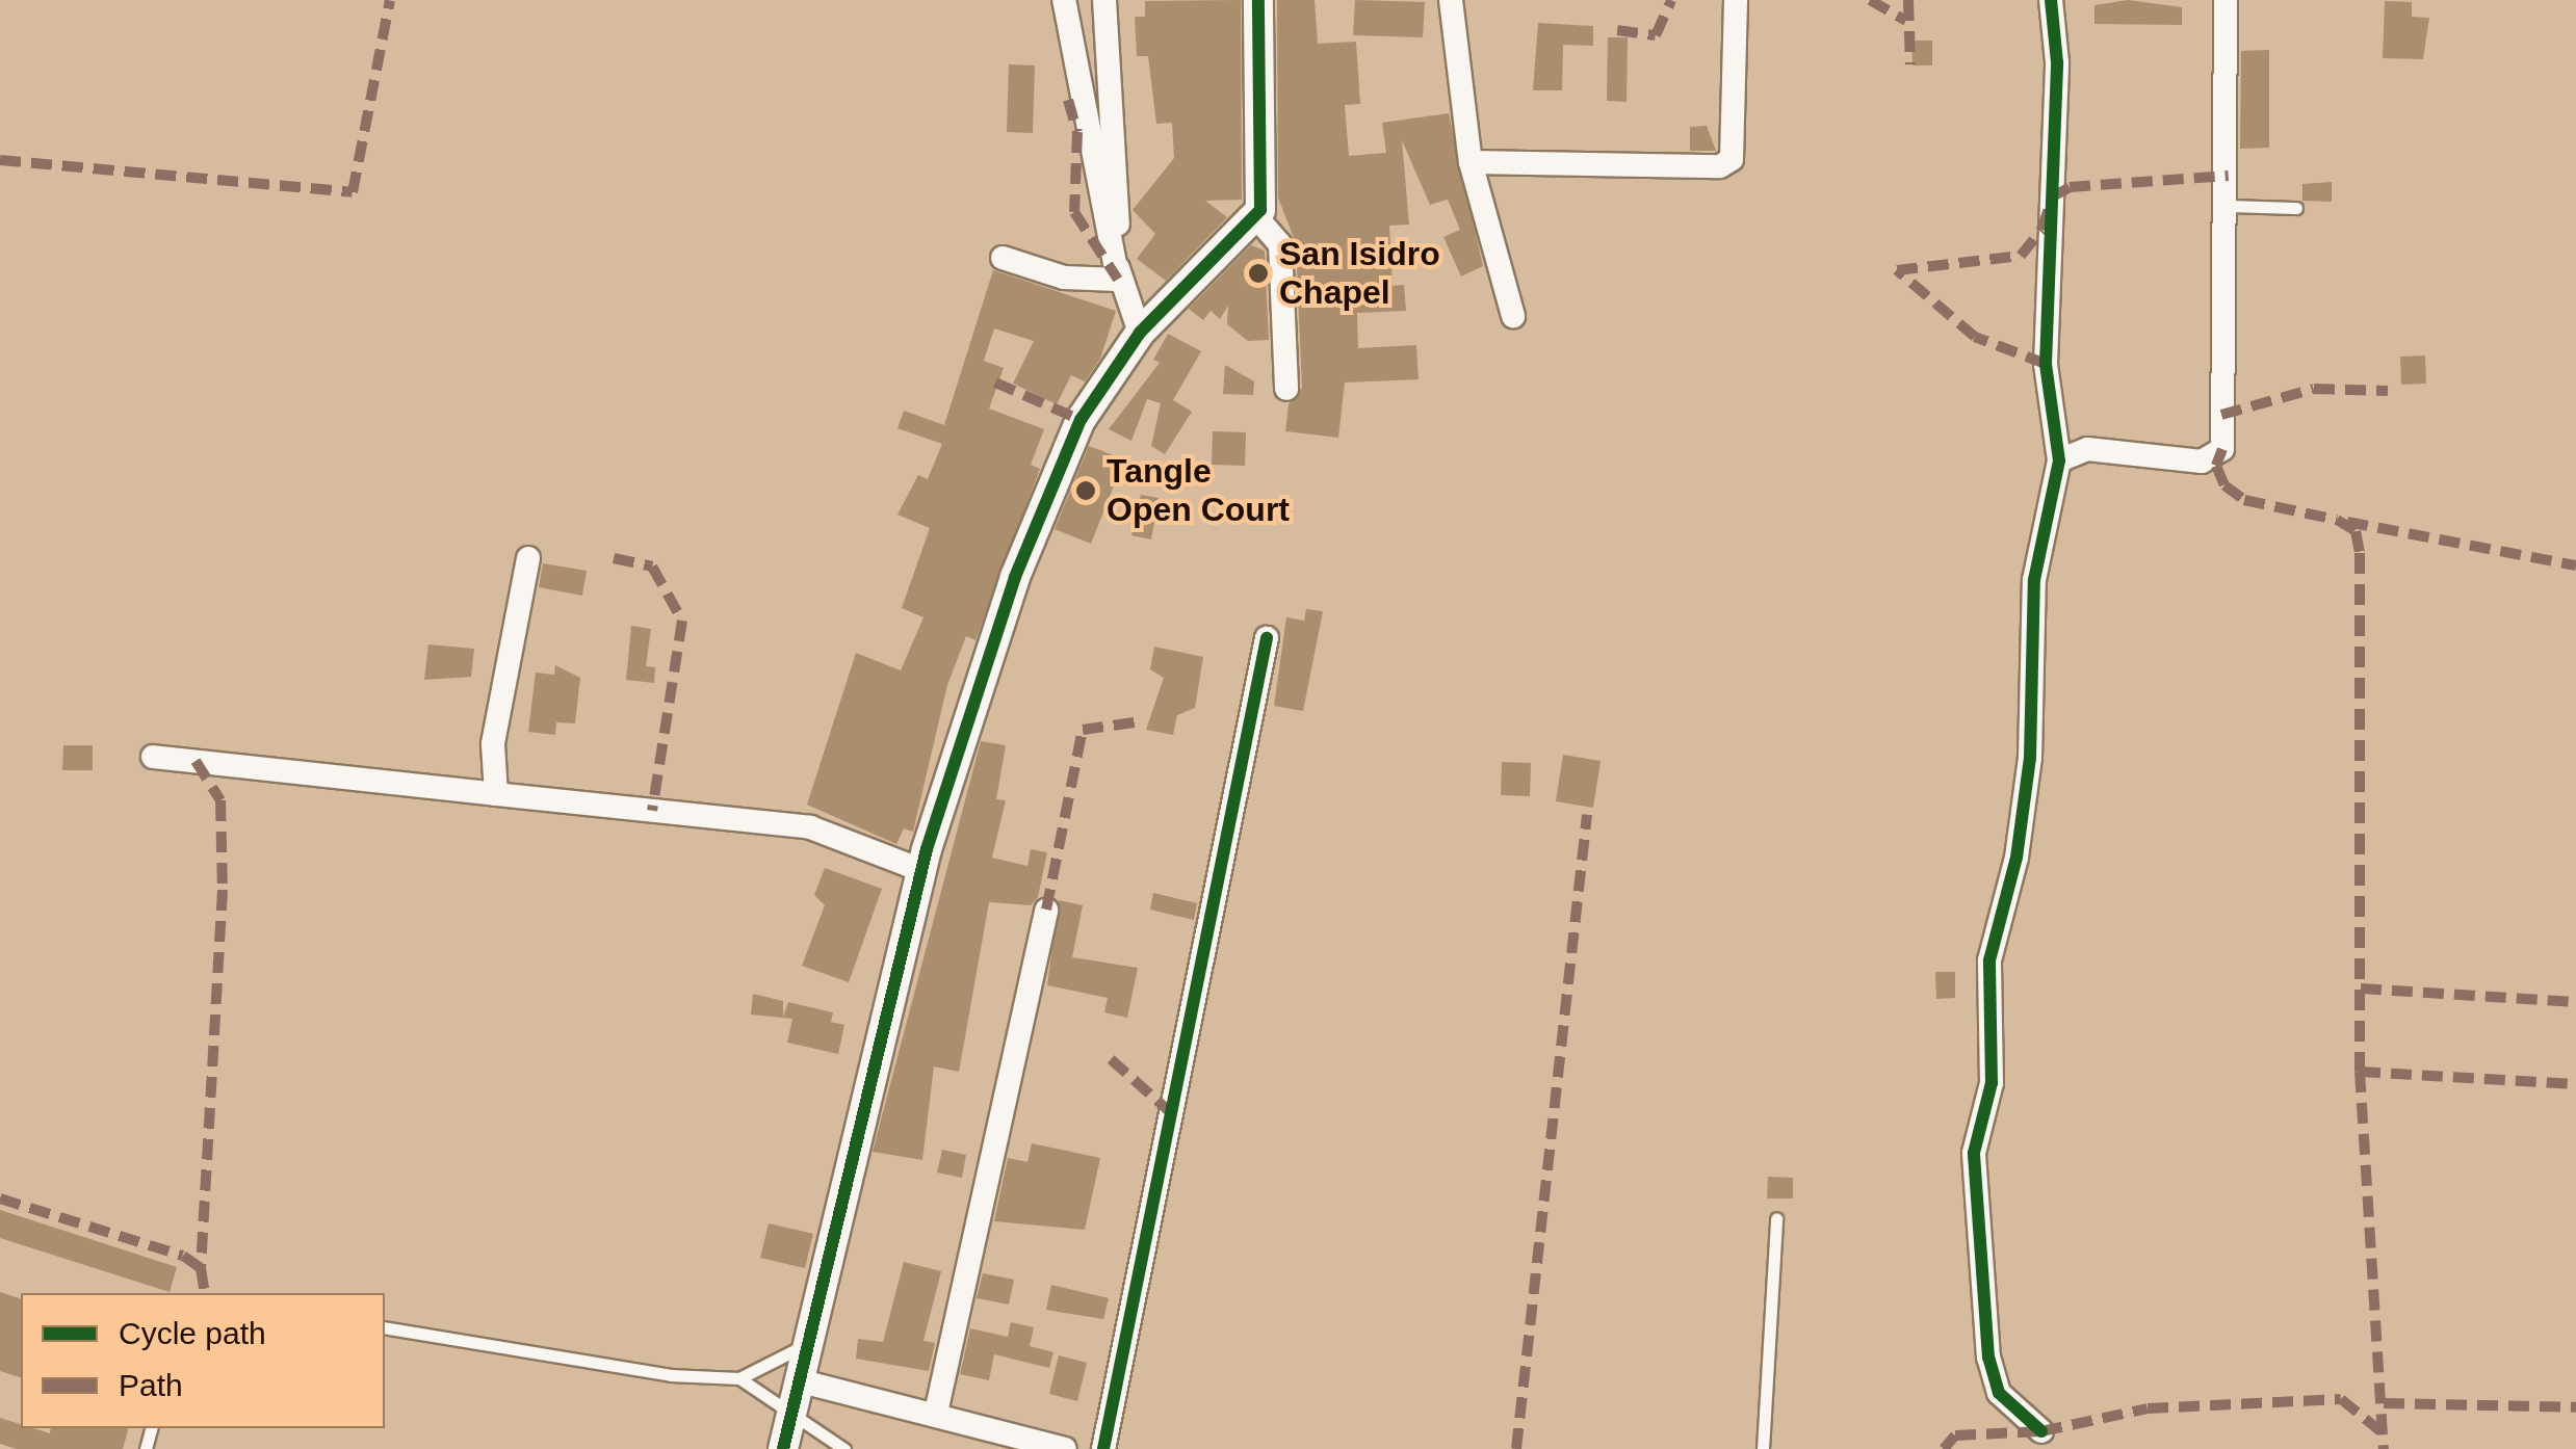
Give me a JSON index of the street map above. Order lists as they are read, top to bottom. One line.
{"places":["San Isidro Chapel","Tangle Open Court"],"legend":["Cycle path","Path"]}
